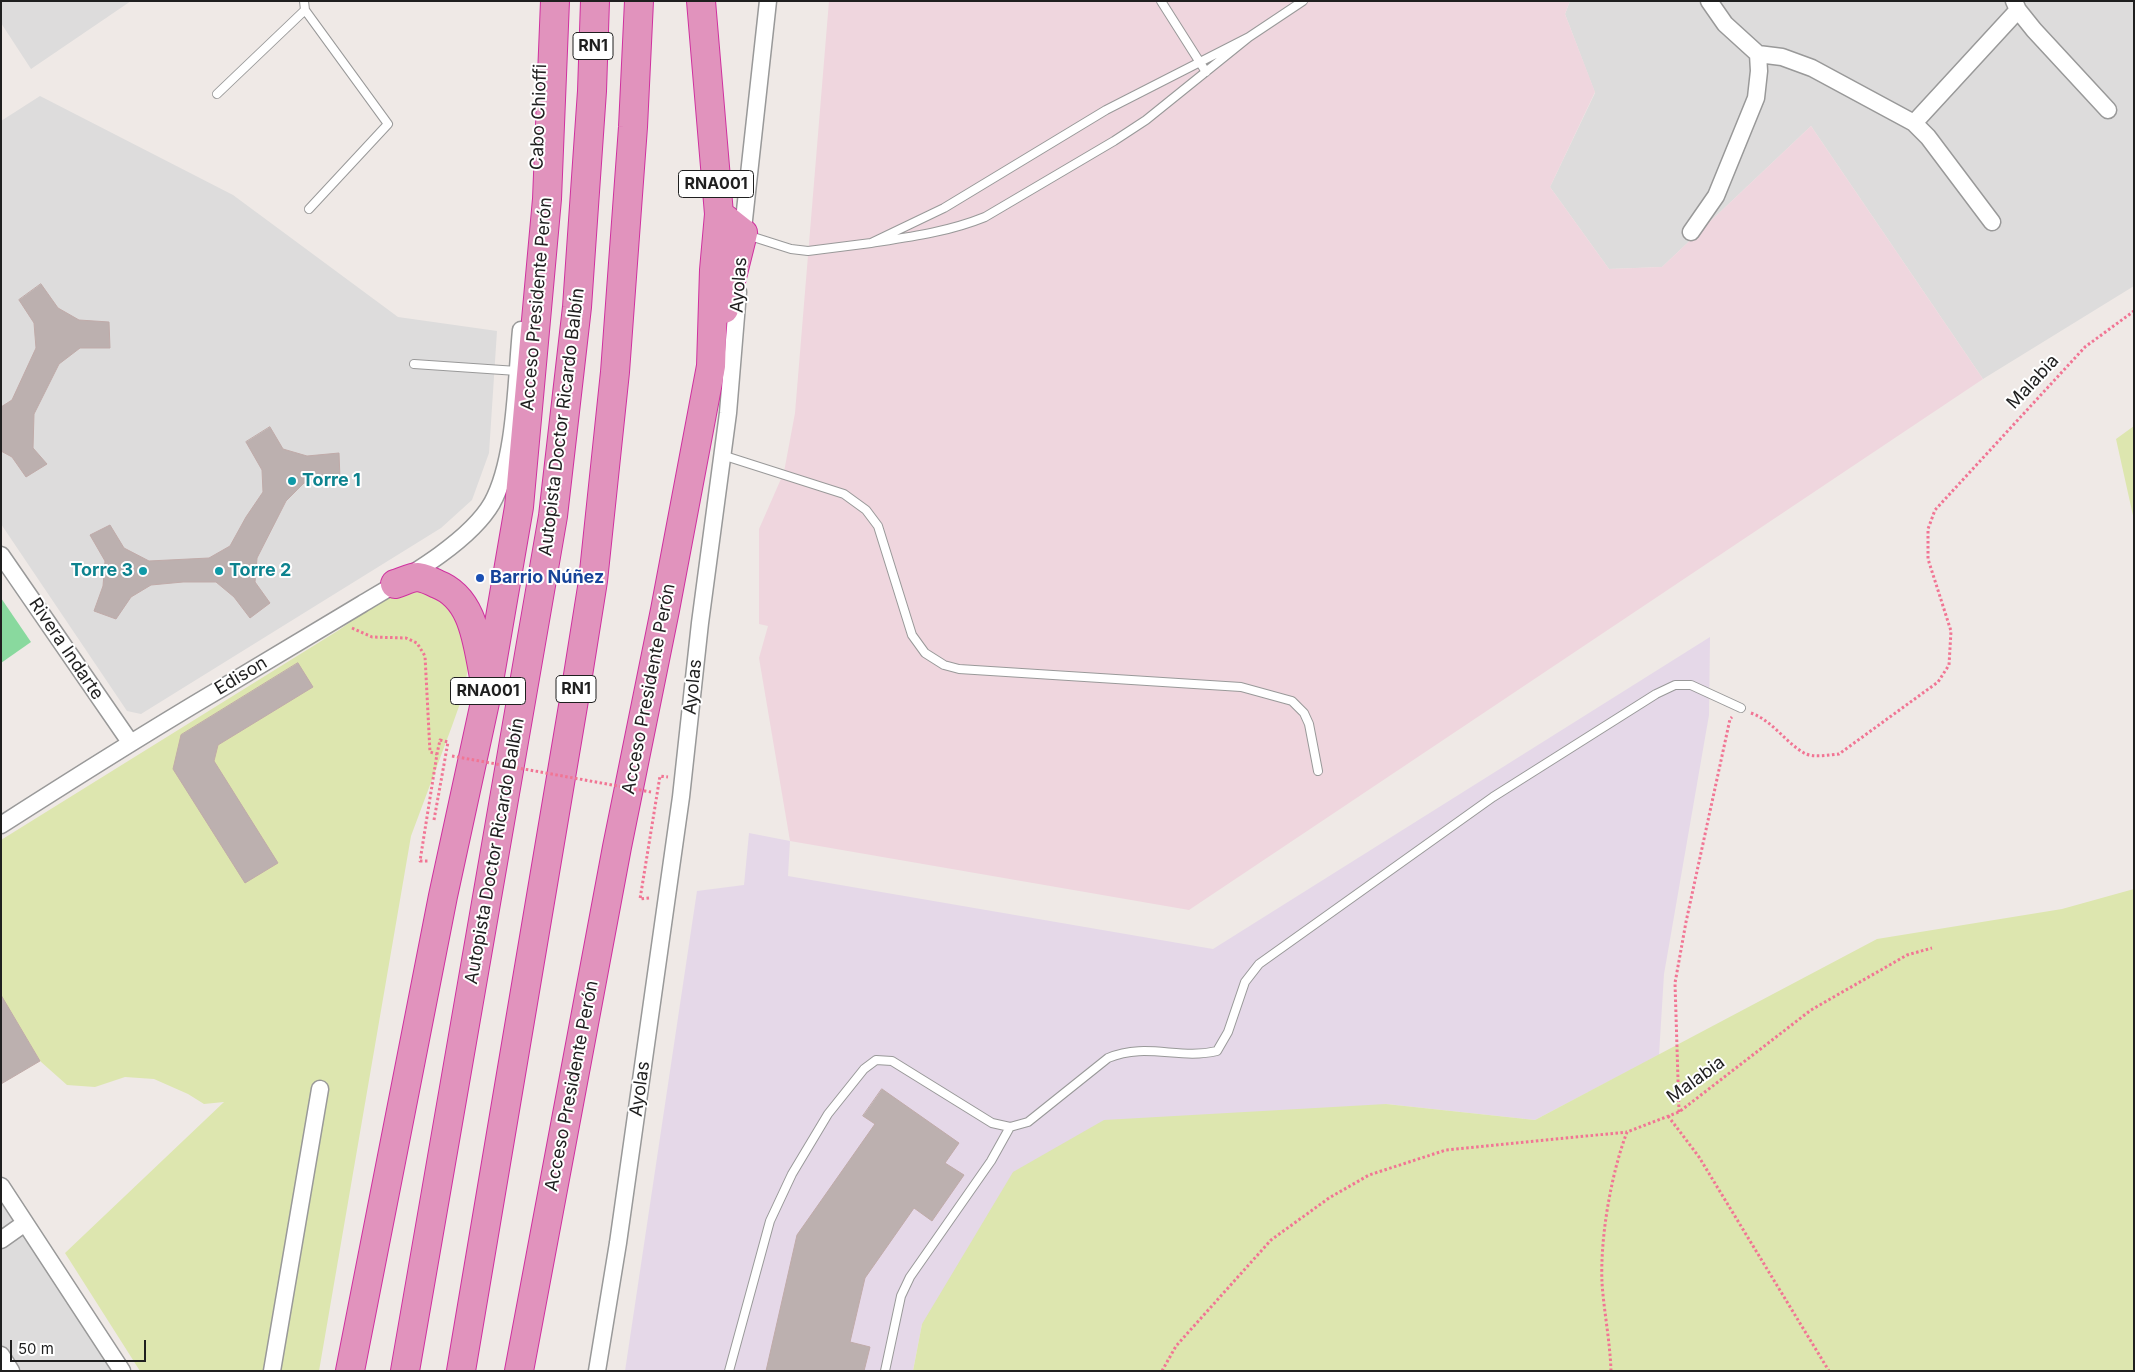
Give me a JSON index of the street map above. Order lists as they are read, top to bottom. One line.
{"streets":{"highway":["RN1","RNA001","Acceso Presidente Perón","Autopista Doctor Ricardo Balbín"],"street":["Cabo Chioffi","Ayolas","Rivera Indarte","Edison"],"path":["Malabia"]},"crossings":[["Cabo Chioffi","Edison"],["Rivera Indarte","Edison"]],"places":["Torre 1","Torre 3","Torre 2","Barrio Núñez"],"scale_bar":"50 m"}
